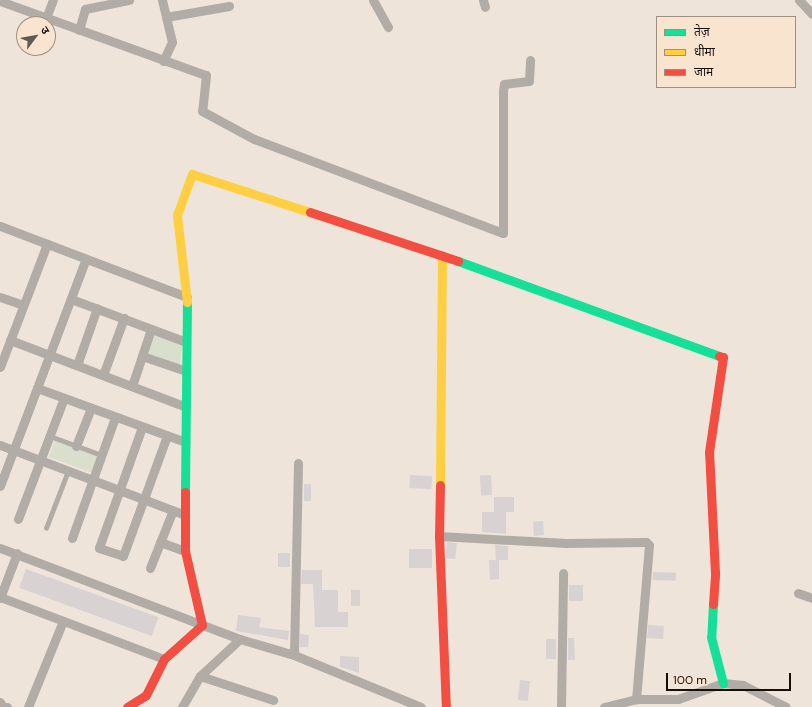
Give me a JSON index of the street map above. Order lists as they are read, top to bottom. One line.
{"legend":["तेज़","धीमा","जाम"],"scale_bar":"100 m","north":"top right"}
